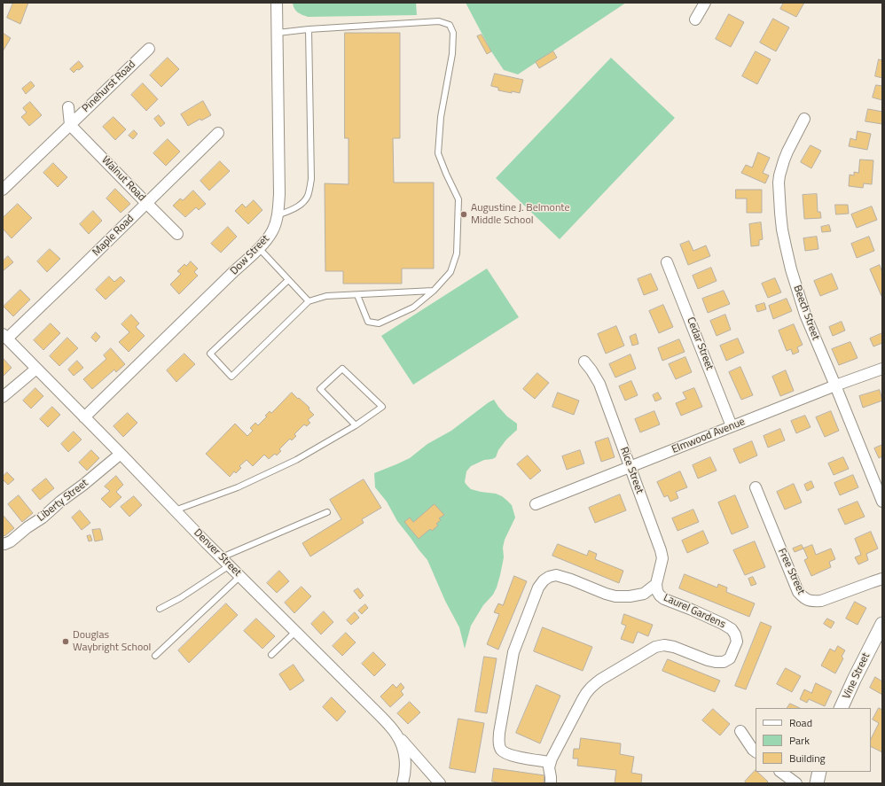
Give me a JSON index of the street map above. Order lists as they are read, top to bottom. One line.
{"streets":{"street":["Pinehurst Road","Walnut Road","Maple Road","Dow Street","Beech Street","Cedar Street","Elmwood Avenue","Rice Street","Liberty Street","Denver Street","Free Street","Laurel Gardens","Vine Street"]},"crossings":[["Pinehurst Road","Walnut Road"],["Walnut Road","Maple Road"],["Maple Road","Denver Street"],["Dow Street","Denver Street"],["Beech Street","Elmwood Avenue"],["Cedar Street","Elmwood Avenue"],["Elmwood Avenue","Rice Street"],["Rice Street","Laurel Gardens"],["Liberty Street","Denver Street"]],"places":["Augustine J. Belmonte Middle School","Douglas Waybright School"],"legend":["Road","Park","Building"]}
